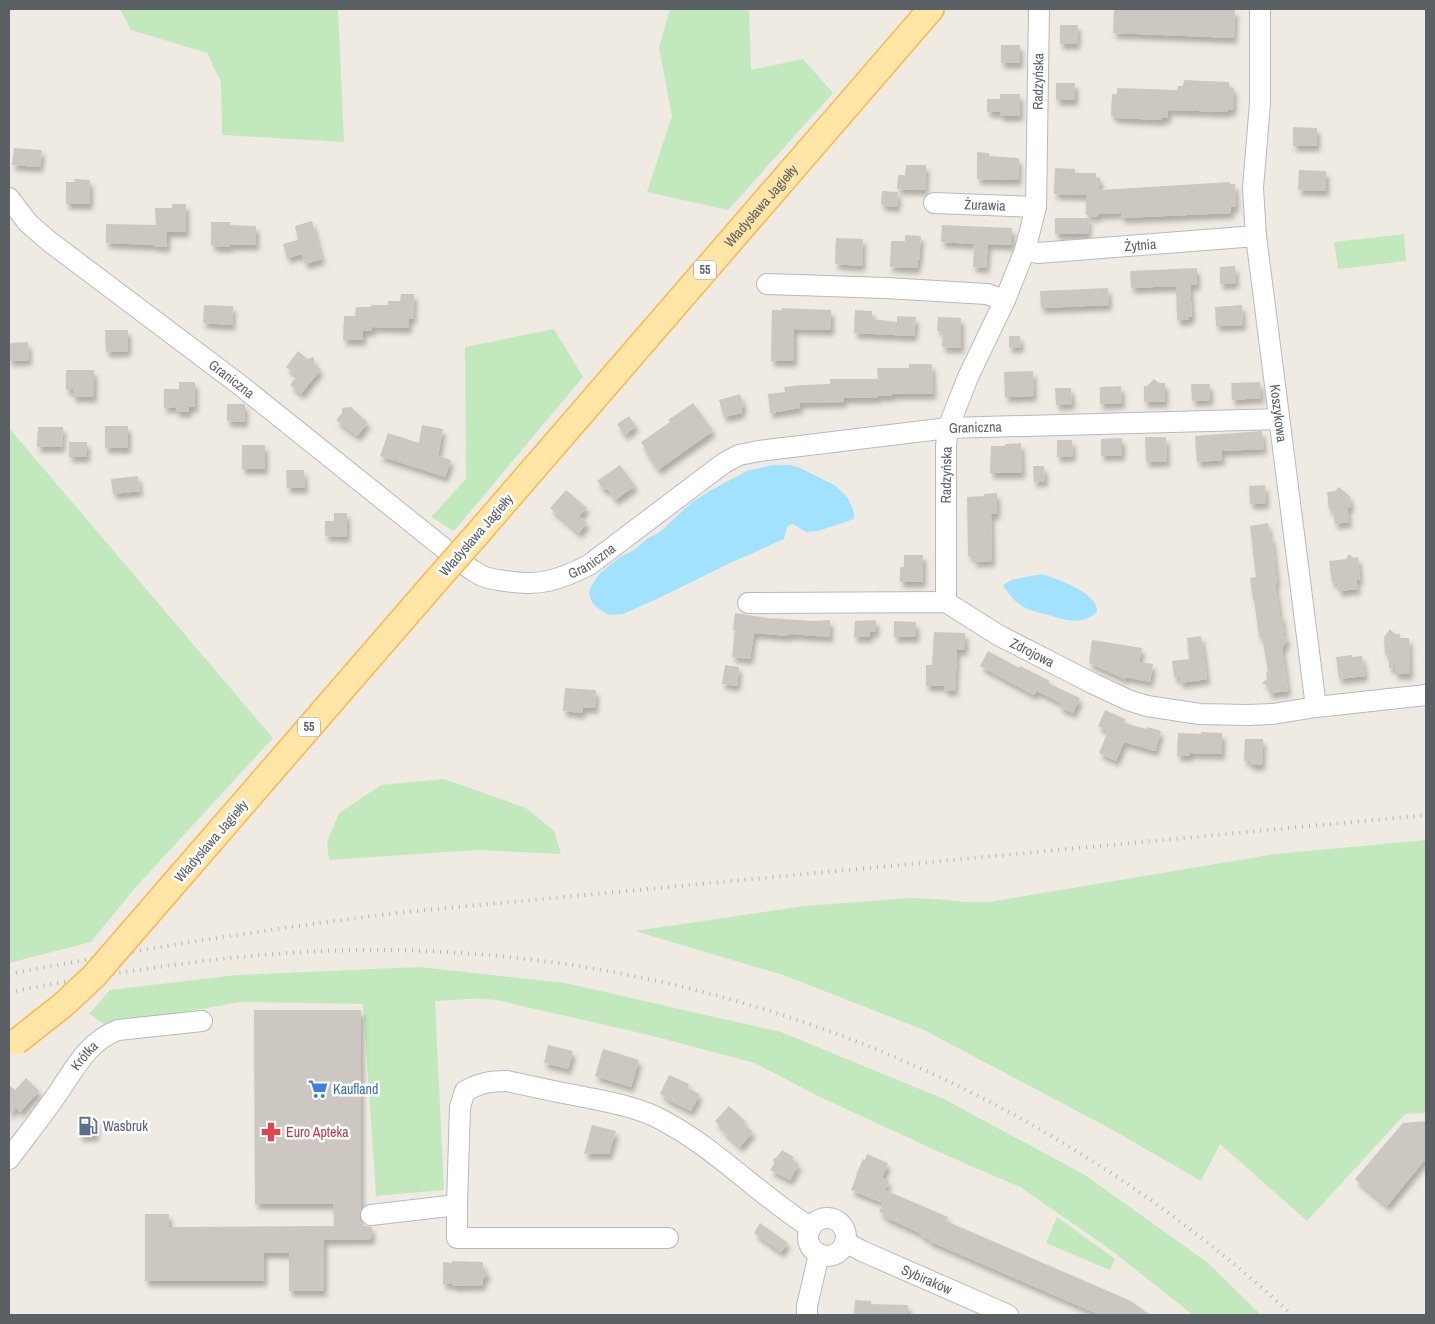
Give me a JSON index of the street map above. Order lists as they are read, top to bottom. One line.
{"streets":{"main road":["Władysława Jagiełły","55"],"street":["Radzyńska","Żurawia","Żytnia","Graniczna","Koszykowa","Zdrojowa","Krótka","Sybiraków"]},"crossings":[["Radzyńska","Żurawia"],["Radzyńska","Żytnia"],["Radzyńska","Graniczna"],["Radzyńska","Zdrojowa"],["Żytnia","Koszykowa"],["Graniczna","Koszykowa"],["Koszykowa","Zdrojowa"]],"places":{"supermarket":["Kaufland"],"fuel station":["Wasbruk"],"pharmacy":["Euro Apteka"]}}
